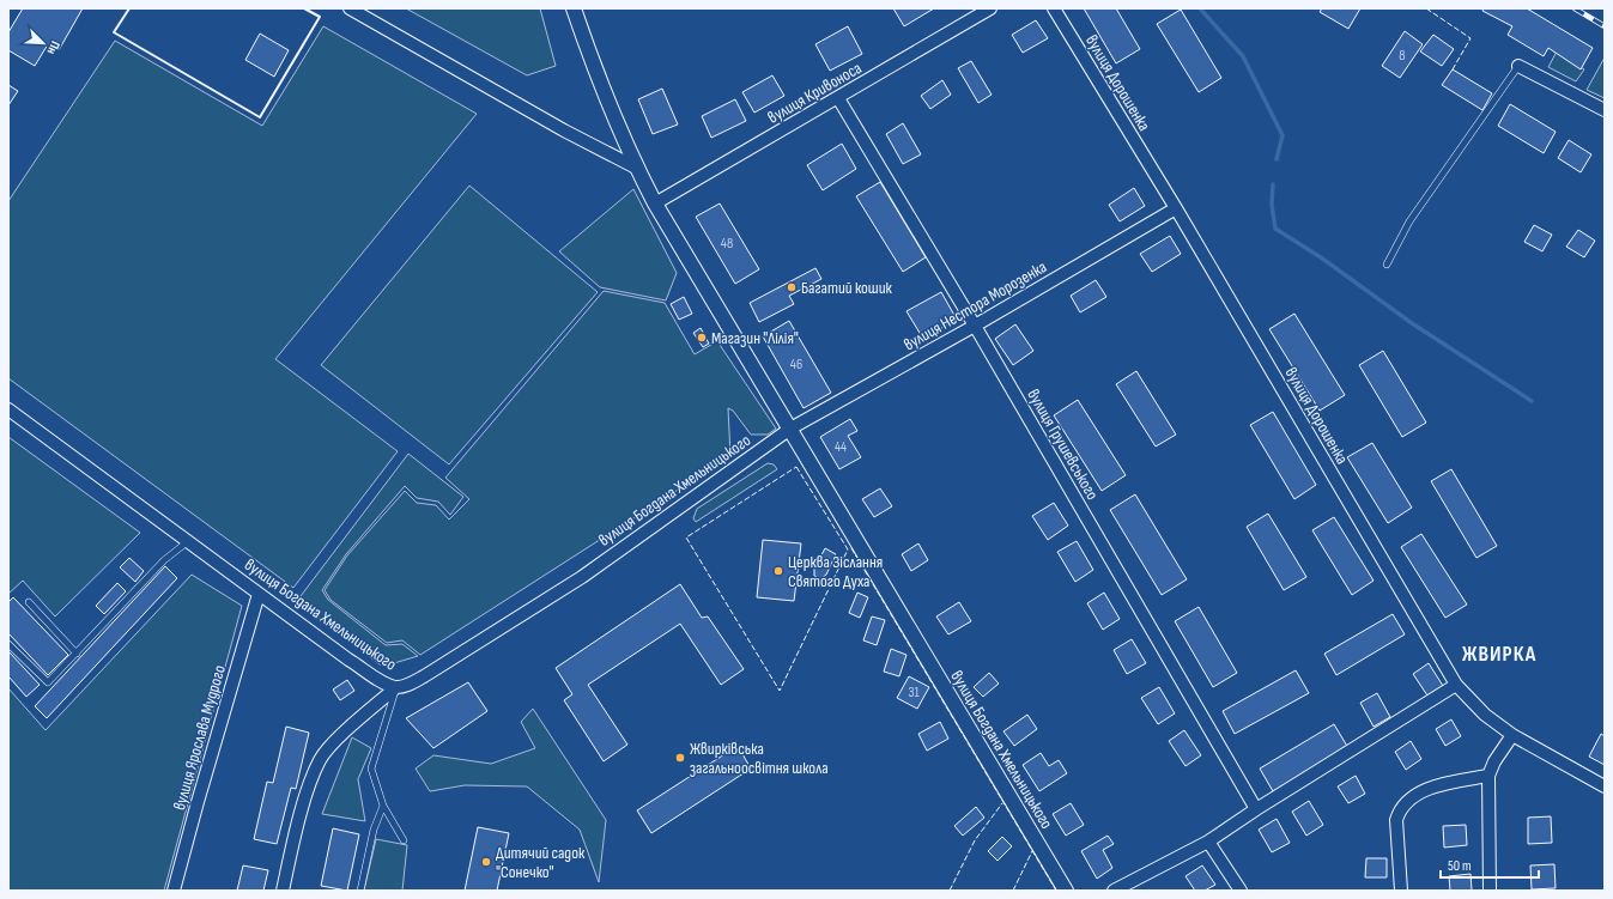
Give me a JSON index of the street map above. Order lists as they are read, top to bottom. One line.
{"streets":{"street":["вулиця Дорошенка","вулиця Кривоноса","вулиця Нестора Морозенка","вулиця Грушевського","вулиця Богдана Хмельницького","вулиця Ярослава Мудрого"]},"crossings":[["вулиця Дорошенка","вулиця Нестора Морозенка"],["вулиця Кривоноса","вулиця Грушевського"],["вулиця Кривоноса","вулиця Богдана Хмельницького"],["вулиця Нестора Морозенка","вулиця Грушевського"],["вулиця Нестора Морозенка","вулиця Богдана Хмельницького"],["вулиця Богдана Хмельницького","вулиця Ярослава Мудрого"]],"districts":["ЖВИРКА"],"places":["Багатий кошик","Магазин \"Лілія\"","Церква Зіслання Святого Духа","Жвирківська загальноосвітня школа","Дитячий садок \"Сонечко\""],"house_numbers":["8","48","46","44","31"],"scale_bar":"50 m","north":"bottom right"}
